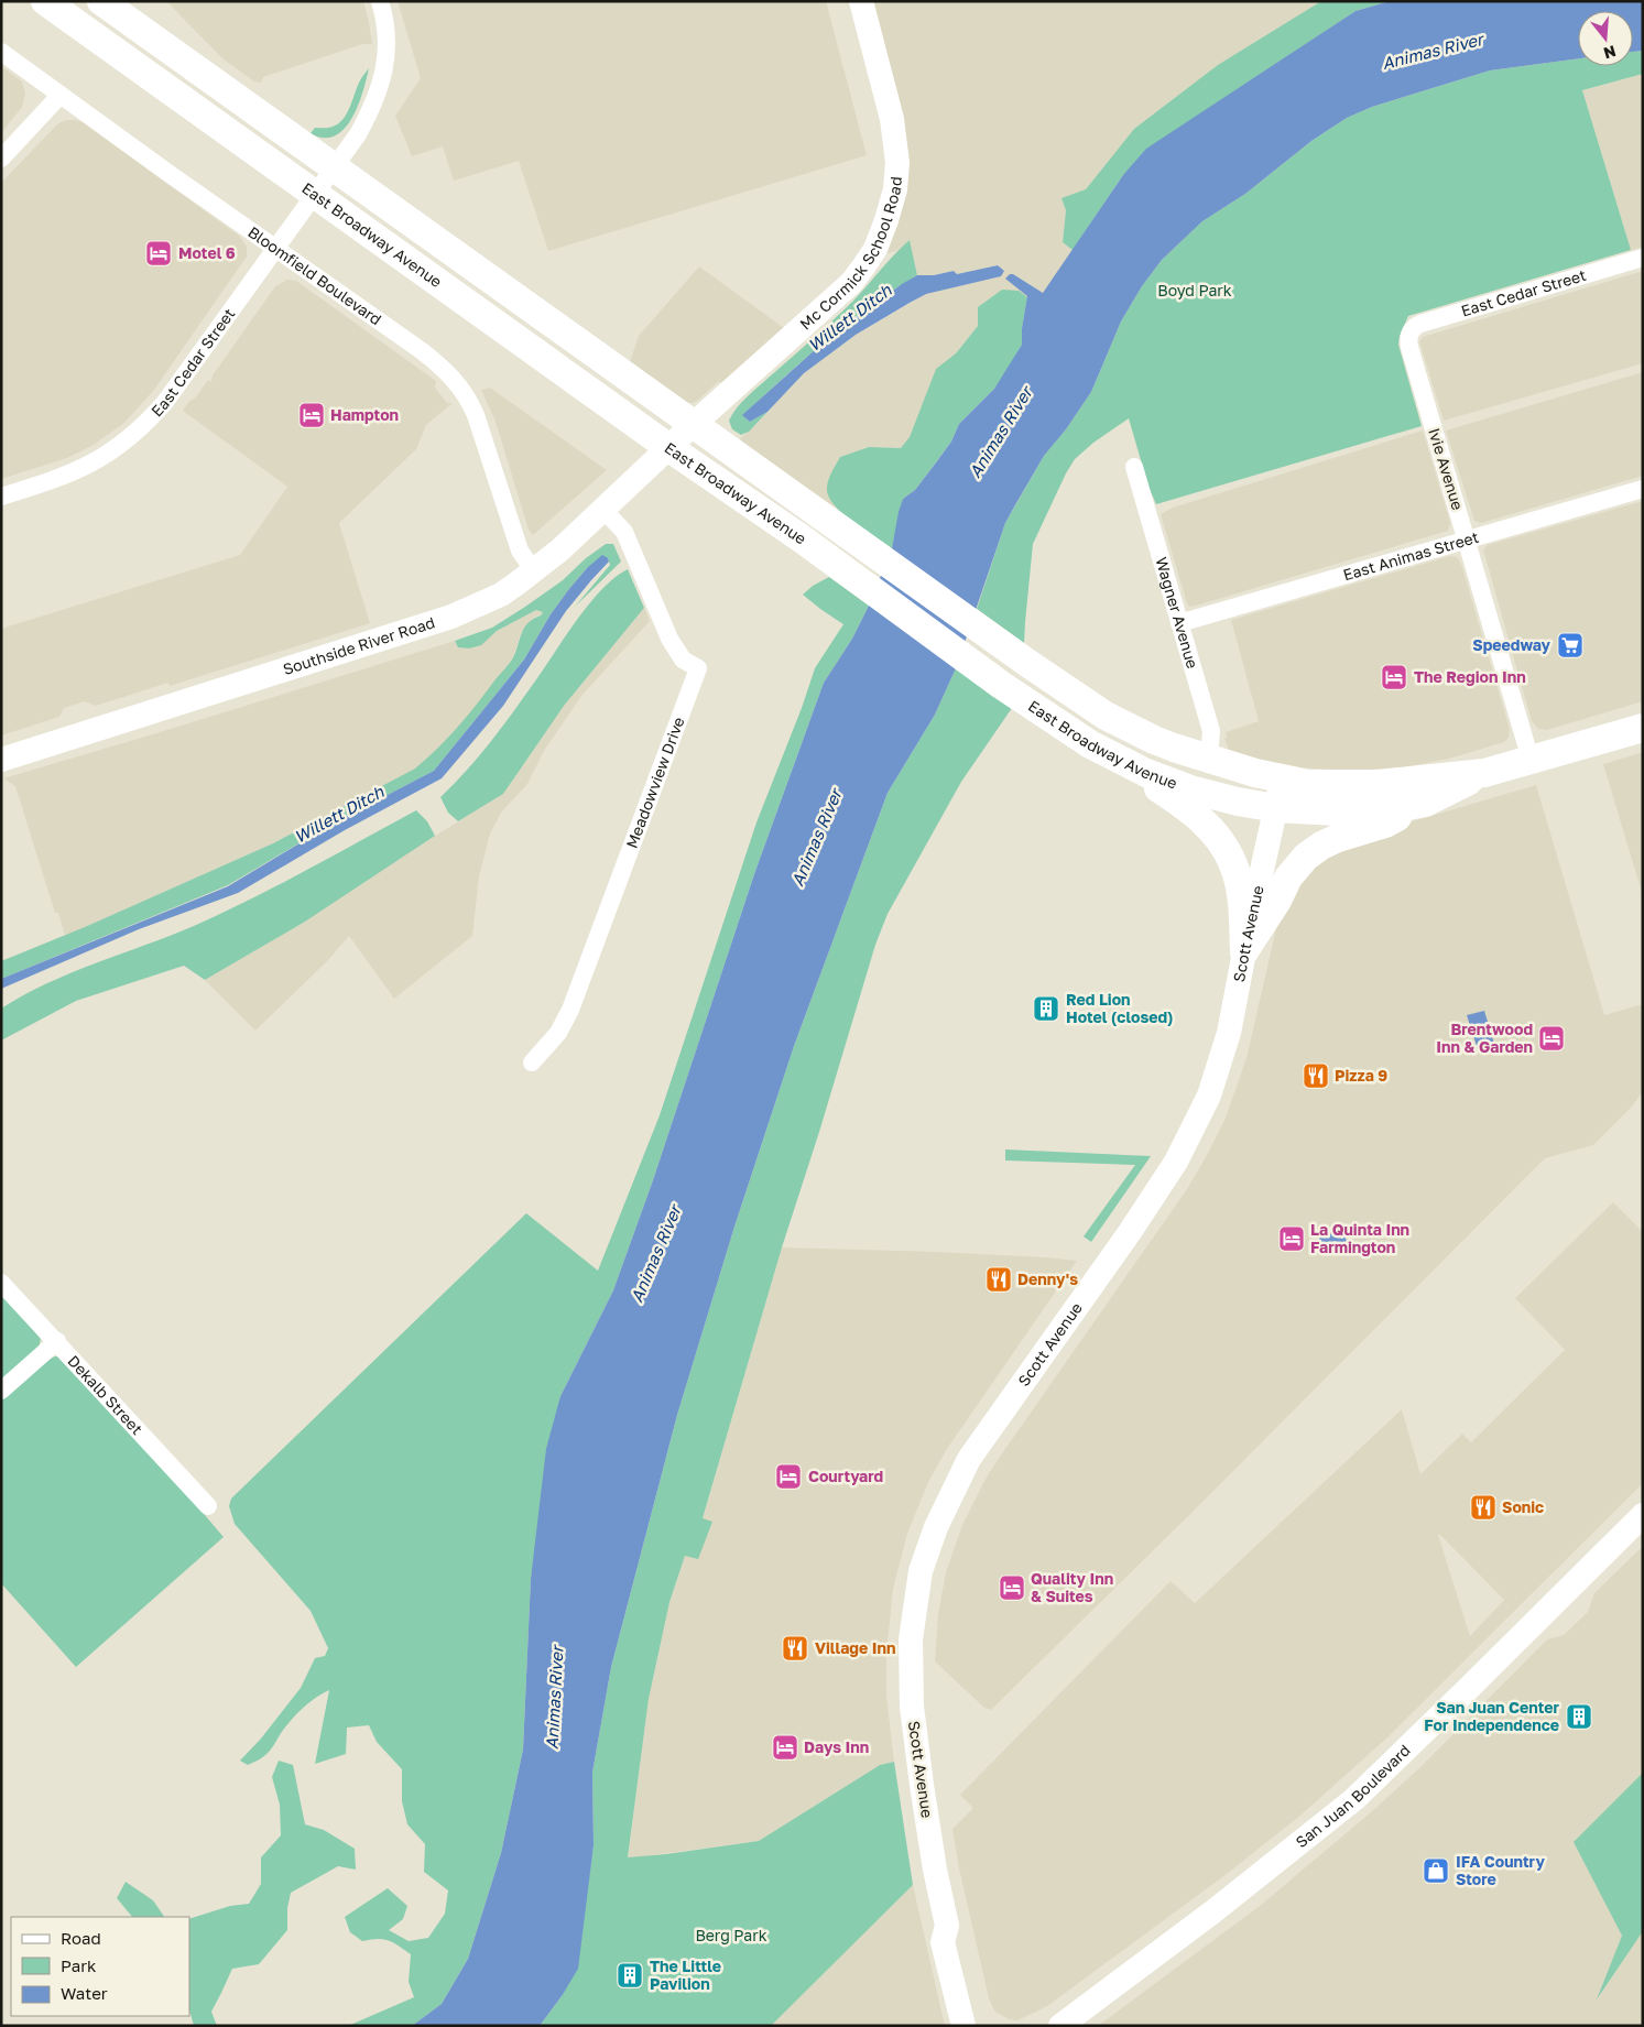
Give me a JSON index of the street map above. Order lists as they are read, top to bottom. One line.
{"streets":{"main road":["East Broadway Avenue","Mc Cormick School Road","Southside River Road","Scott Avenue","San Juan Boulevard"],"street":["Bloomfield Boulevard","East Cedar Street","Ivie Avenue","East Animas Street","Wagner Avenue","Meadowview Drive","Dekalb Street"]},"crossings":[["East Broadway Avenue","Mc Cormick School Road"],["East Broadway Avenue","East Cedar Street"],["East Broadway Avenue","Ivie Avenue"],["East Broadway Avenue","Wagner Avenue"],["East Broadway Avenue","Southside River Road"],["East Broadway Avenue","Scott Avenue"],["Mc Cormick School Road","Southside River Road"],["Bloomfield Boulevard","East Cedar Street"],["Bloomfield Boulevard","Southside River Road"],["East Cedar Street","Ivie Avenue"],["Ivie Avenue","East Animas Street"],["East Animas Street","Wagner Avenue"],["Southside River Road","Meadowview Drive"]],"water":["Animas River","Willett Ditch"],"parks":["Boyd Park","Berg Park"],"places":{"hotel":["Motel 6","Hampton","The Region Inn","Brentwood Inn & Garden","La Quinta Inn Farmington","Courtyard","Quality Inn & Suites","Days Inn"],"supermarket":["Speedway"],"building":["Red Lion Hotel (closed)","San Juan Center For Independence","The Little Pavilion"],"restaurant":["Pizza 9","Denny's","Sonic","Village Inn"],"shop":["IFA Country Store"]},"legend":["Road","Park","Water"],"north":"bottom"}
